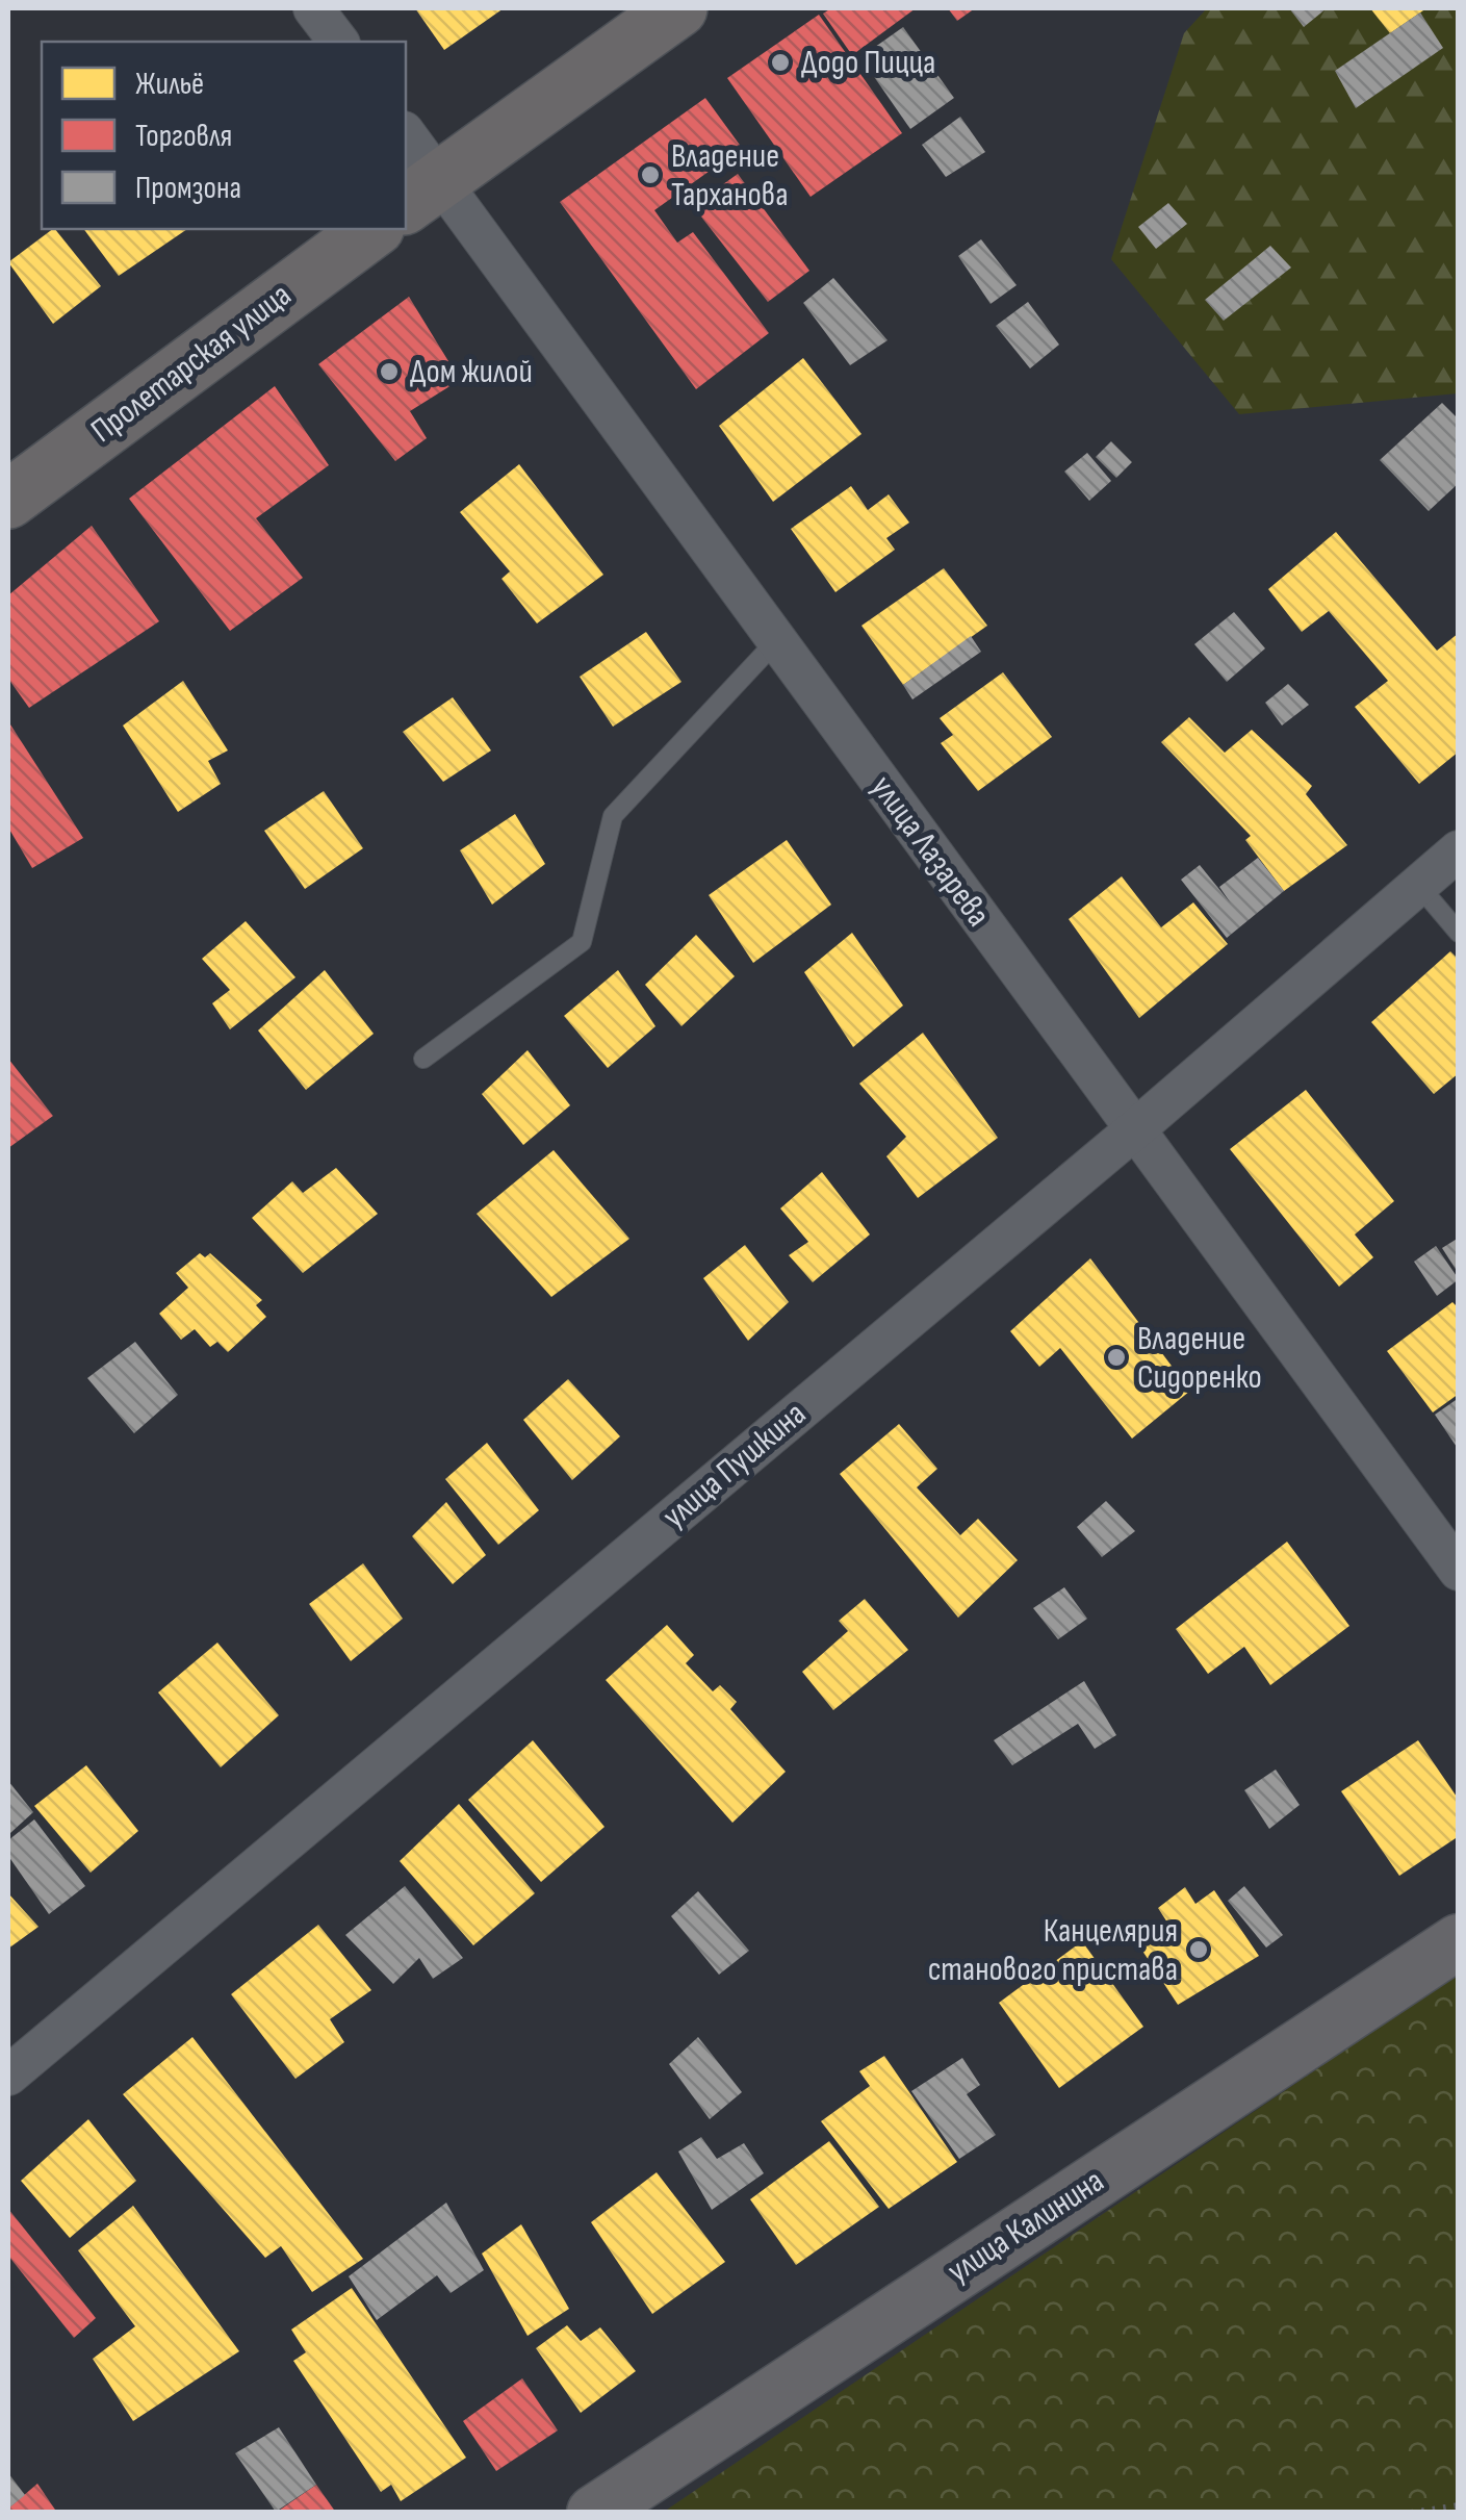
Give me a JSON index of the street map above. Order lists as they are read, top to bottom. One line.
{"streets":{"main road":["Пролетарская улица"],"street":["улица Лазарева","улица Пушкина","улица Калинина"]},"crossings":[["улица Лазарева","улица Пушкина"]],"places":["Додо Пицца","Владение Тарханова","Дом жилой","Владение Сидоренко","Канцелярия станового пристава"],"legend":["Жильё","Торговля","Промзона"]}
